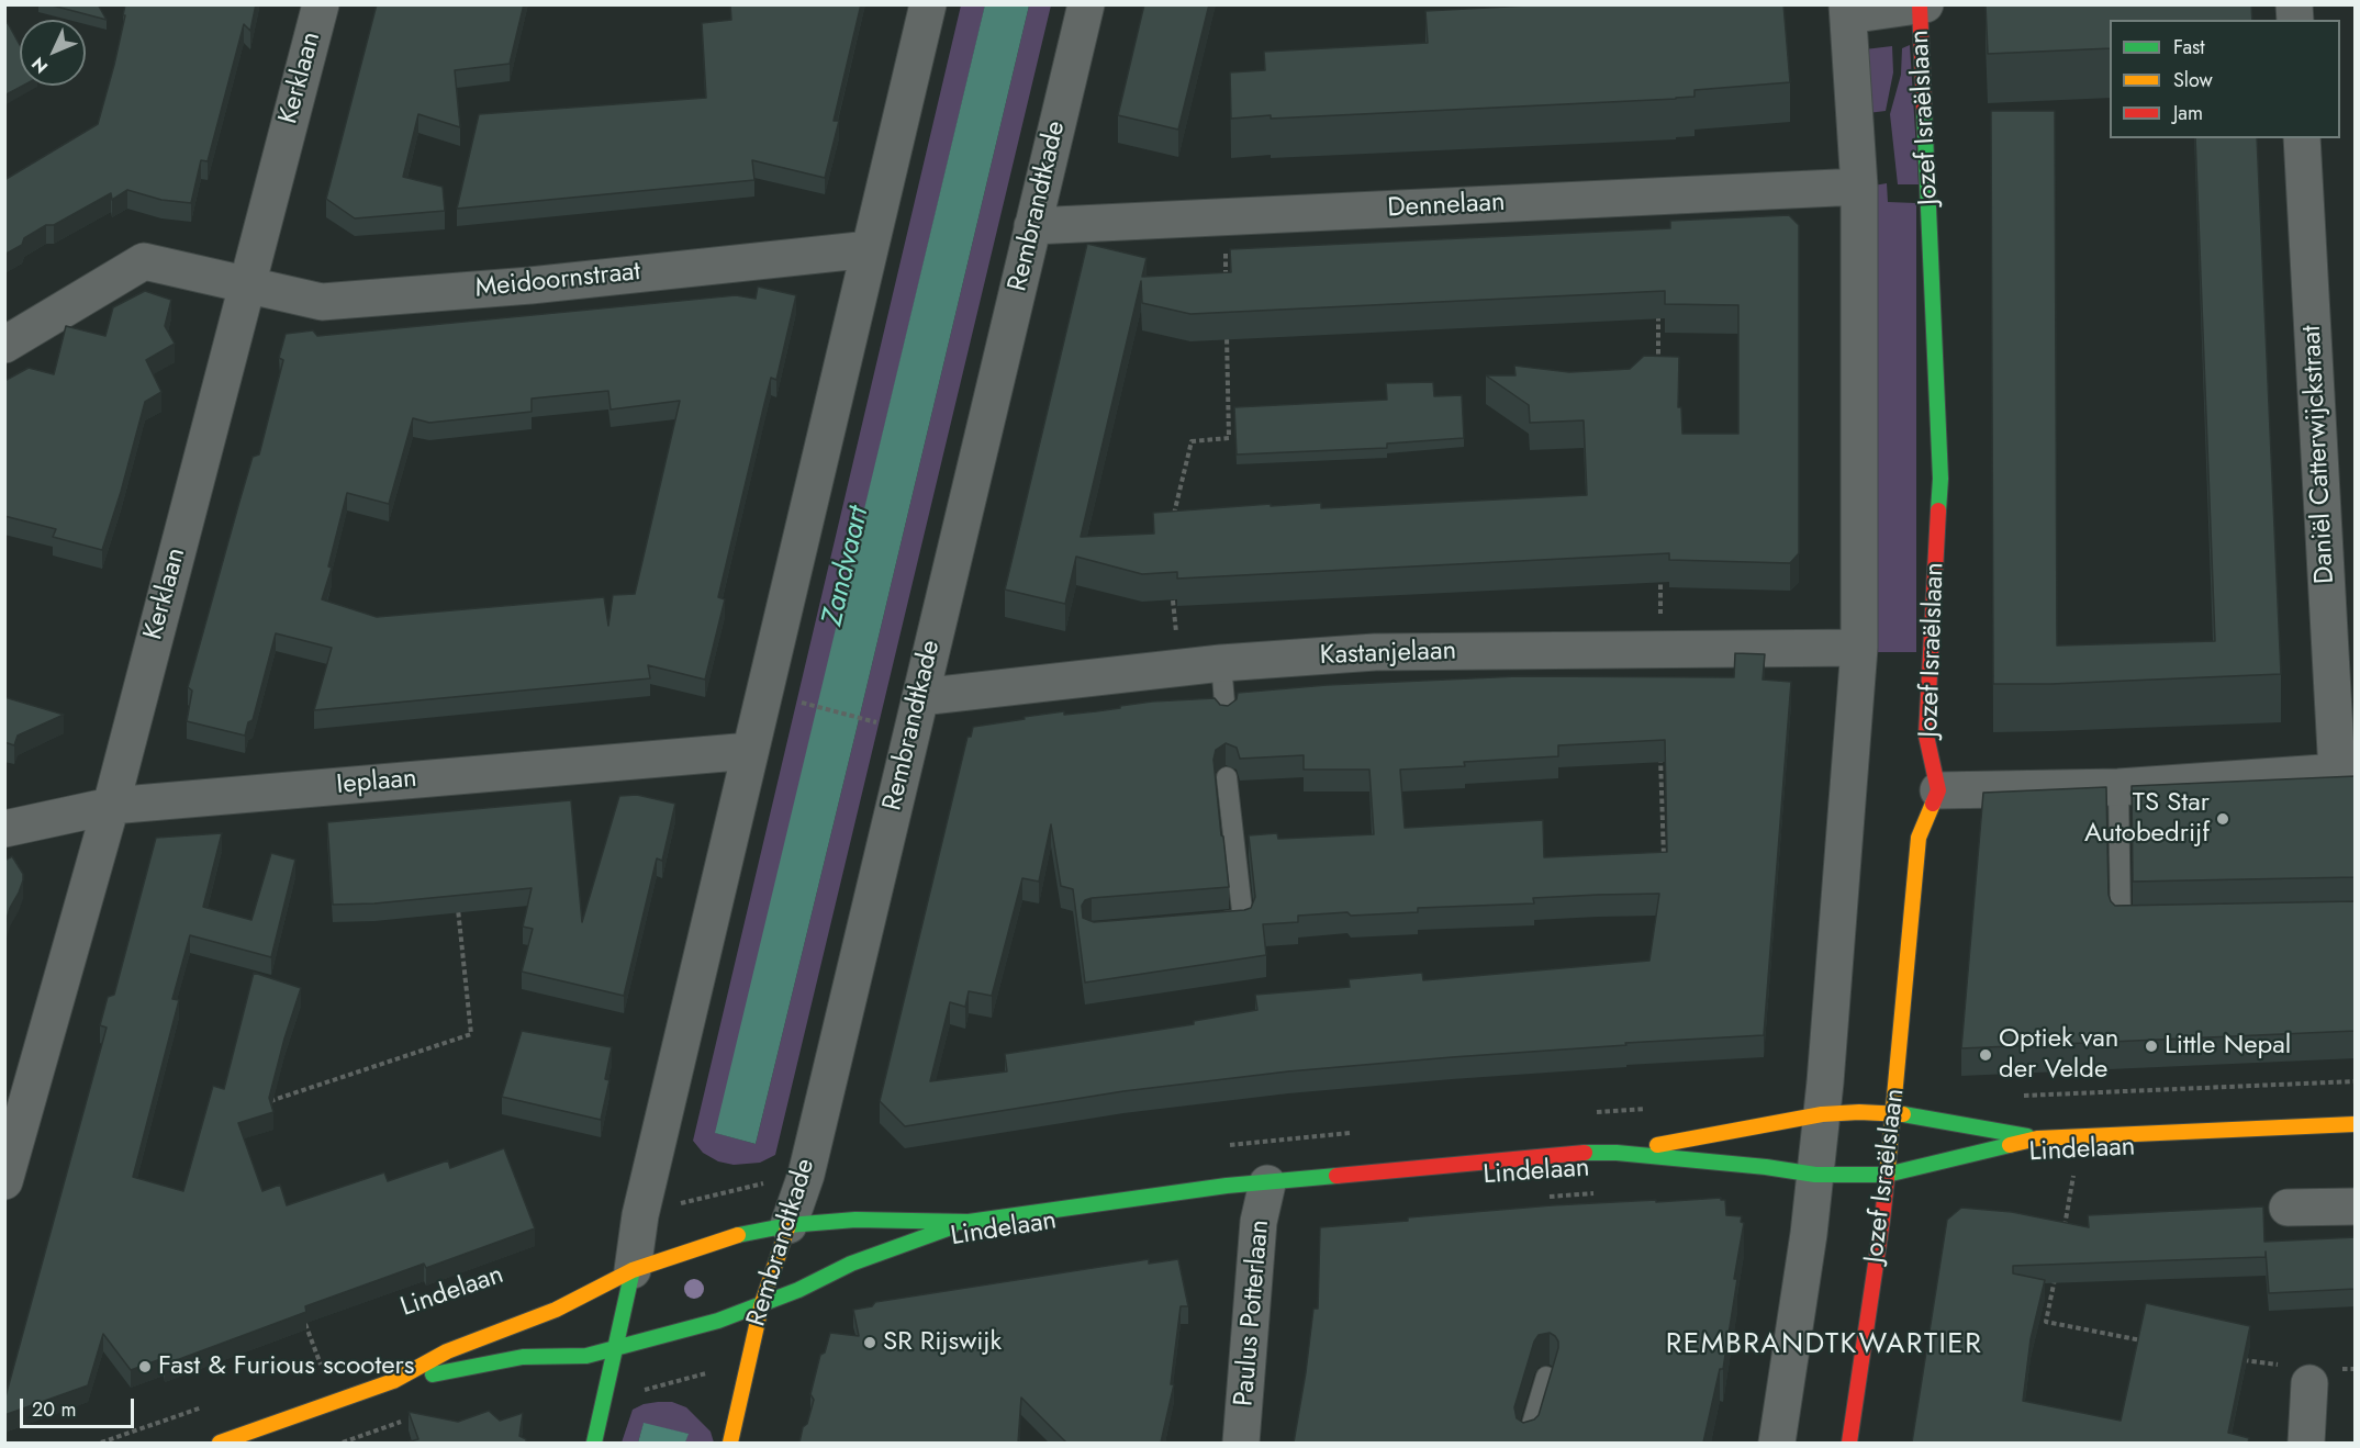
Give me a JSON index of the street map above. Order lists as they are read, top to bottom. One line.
{"streets":{"main road":["Jozef Israëlslaan","Rembrandtkade","Lindelaan"],"street":["Kerklaan","Dennelaan","Meidoornstraat","Daniël Catterwijckstraat","Kastanjelaan","Ieplaan","Paulus Potterlaan"]},"crossings":[["Kerklaan","Meidoornstraat"],["Kerklaan","Ieplaan"],["Jozef Israëlslaan","Lindelaan"],["Rembrandtkade","Dennelaan"],["Rembrandtkade","Kastanjelaan"],["Rembrandtkade","Lindelaan"],["Lindelaan","Paulus Potterlaan"]],"districts":["REMBRANDTKWARTIER"],"water":["Zandvaart"],"places":["TS Star Autobedrijf","Little Nepal","Optiek van der Velde","SR Rijswijk","Fast & Furious scooters"],"legend":["Fast","Slow","Jam"],"scale_bar":"20 m","north":"bottom left"}
